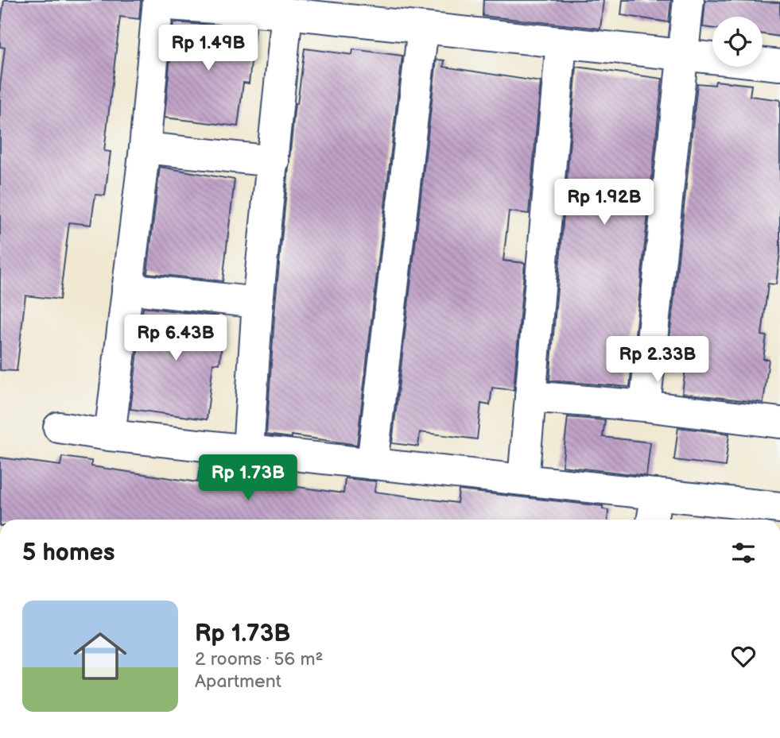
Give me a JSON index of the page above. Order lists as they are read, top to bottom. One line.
{"page":{"price":["Rp 1.49B","Rp 1.92B","Rp 6.43B","Rp 2.33B","Rp 1.73B"],"heading":"5 homes","list":[{"name":"Rp 1.73B","note":"2 rooms · 56 m² · Apartment"}]}}
